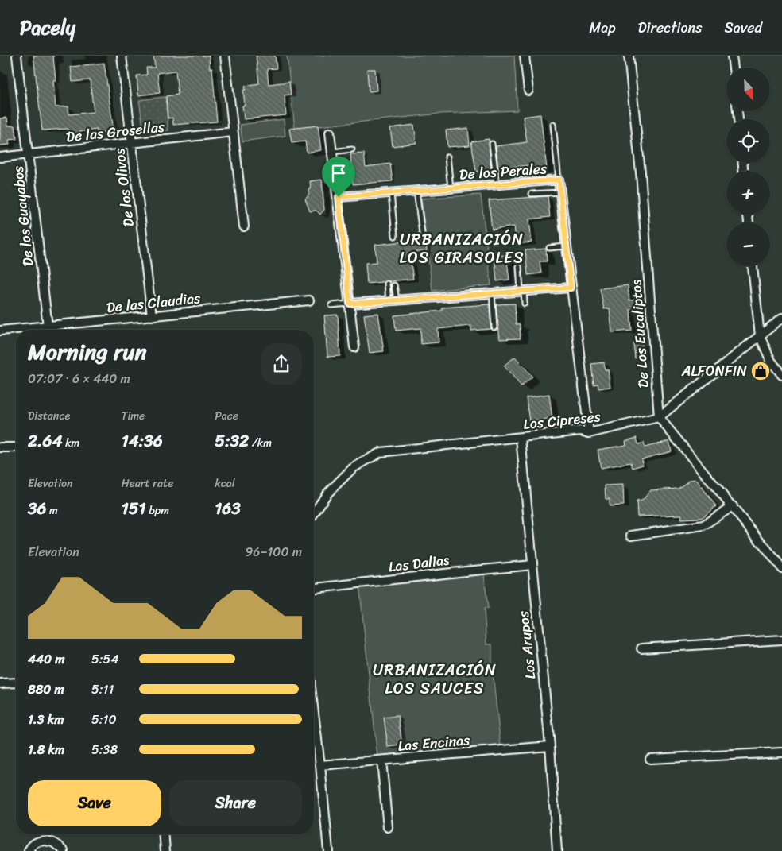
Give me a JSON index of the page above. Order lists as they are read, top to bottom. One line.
{"streets":{"street":["De las Grosellas","De los Perales","De los Olivos","De los Guayabos","De las Claudias","De Los Eucaliptos","Los Cipreses","Las Dalias","Los Arupos","Las Encinas"]},"crossings":[["De las Grosellas","De los Olivos"],["De las Grosellas","De los Guayabos"],["De los Perales","Los Cipreses"],["De los Olivos","De las Claudias"],["De los Guayabos","De las Claudias"],["De Los Eucaliptos","Los Cipreses"],["Los Cipreses","Los Arupos"],["Las Dalias","Los Arupos"],["Los Arupos","Las Encinas"]],"districts":["URBANIZACIÓN LOS GIRASOLES","URBANIZACIÓN LOS SAUCES"],"places":{"shop":["ALFONFIN"]},"north":"bottom right","page":{"header":"Pacely","nav":["Map","Directions","Saved"],"map_buttons":["+","−"],"heading":["Morning run","07:07 · 6 × 440 m"],"stats":[["Distance","2.64 km"],["Time","14:36"],["Pace","5:32 /km"],["Elevation","36 m"],["Heart rate","151 bpm"],["kcal","163"]],"chart":["Elevation","96–100 m"],"list":[{"name":"440 m","note":"5:54"},{"name":"880 m","note":"5:11"},{"name":"1.3 km","note":"5:10"},{"name":"1.8 km","note":"5:38"}],"buttons":["Save","Share"]}}
